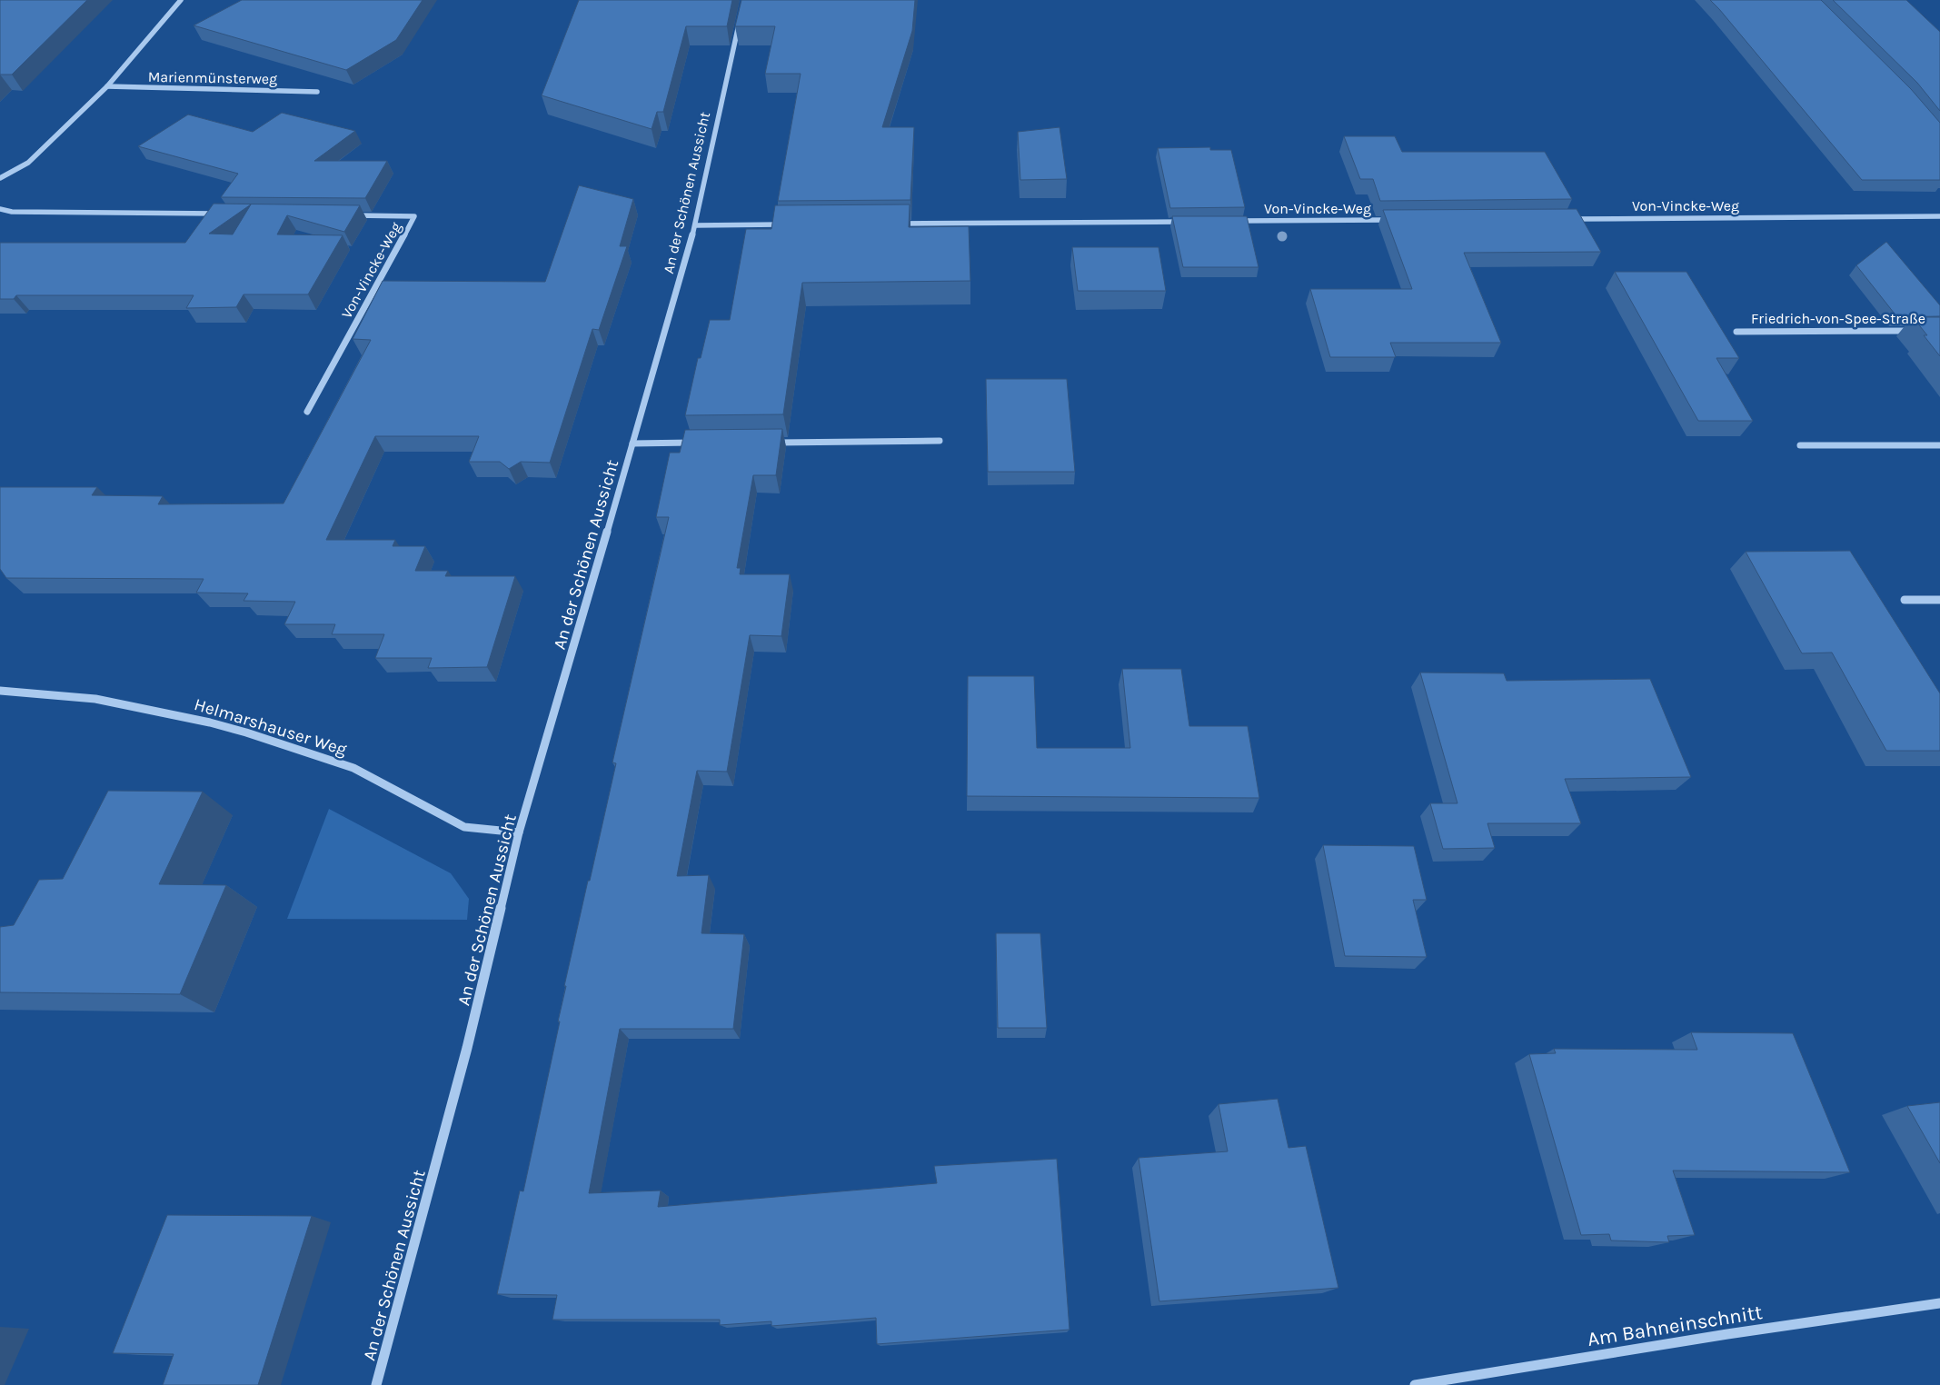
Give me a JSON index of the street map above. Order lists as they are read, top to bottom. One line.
{"streets":{"street":["Marienmünsterweg","An der Schönen Aussicht","Von-Vincke-Weg","Friedrich-von-Spee-Straße","Helmarshauser Weg","Am Bahneinschnitt"]},"crossings":[["An der Schönen Aussicht","Helmarshauser Weg"]]}
